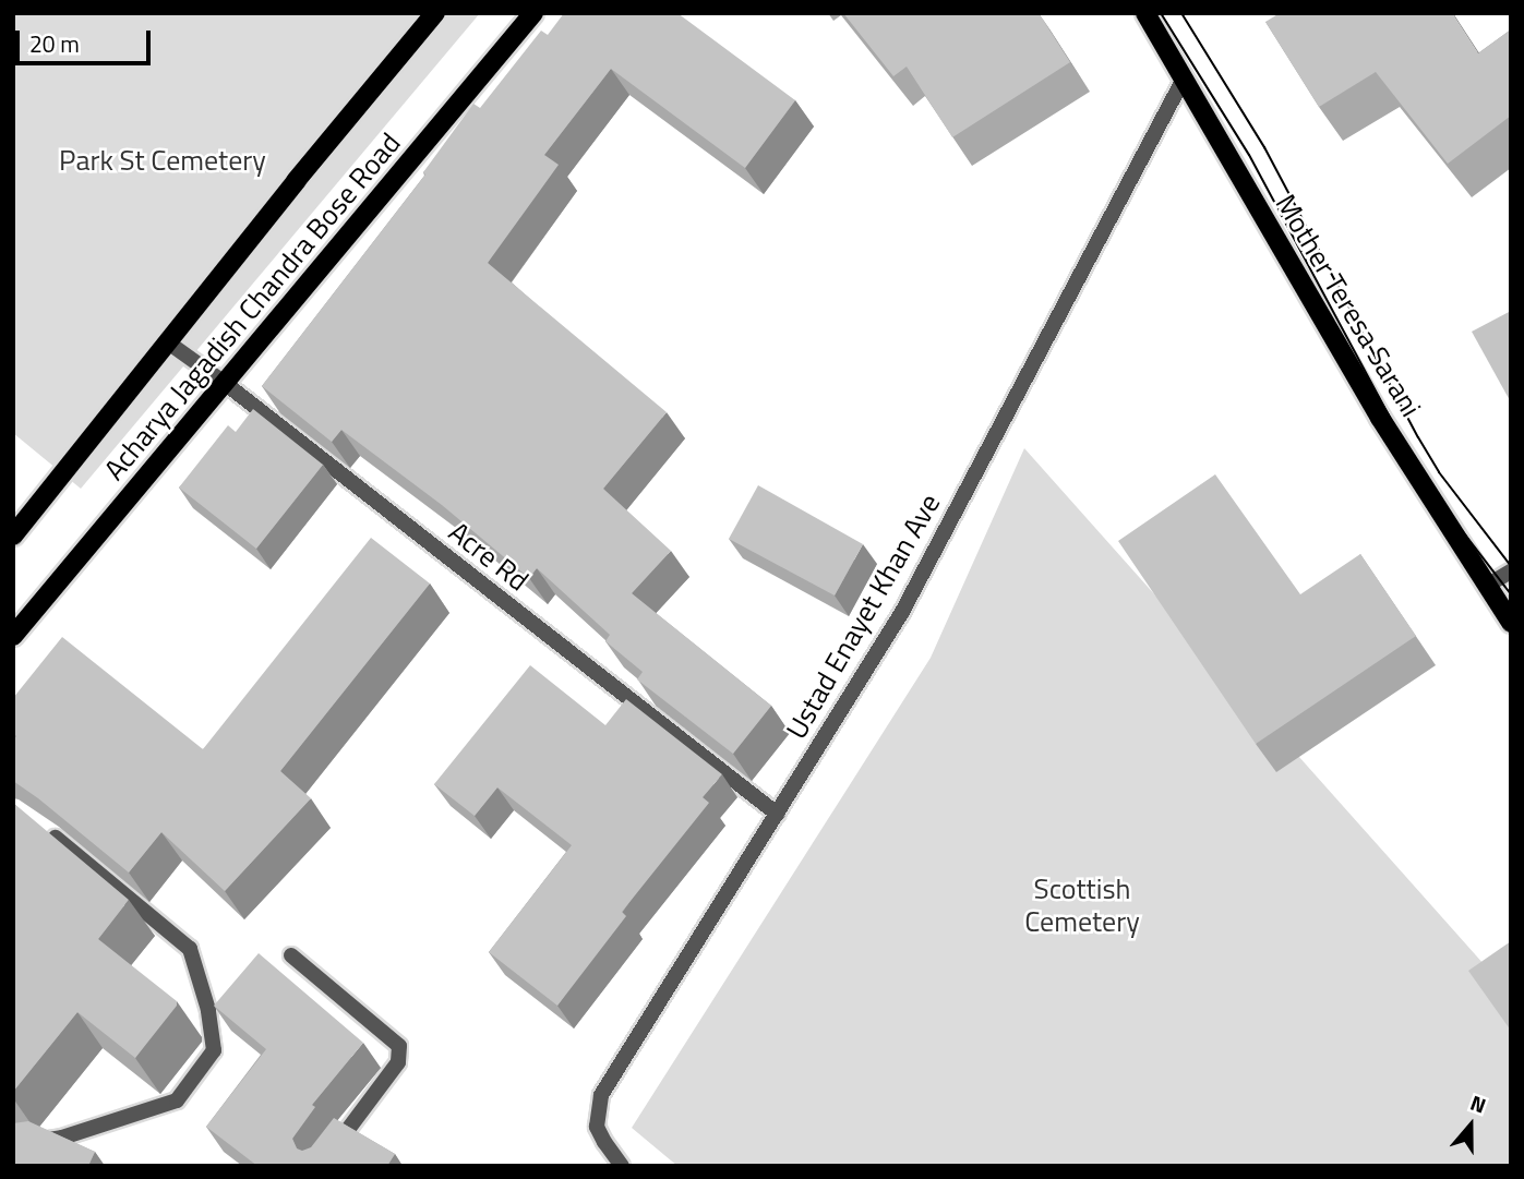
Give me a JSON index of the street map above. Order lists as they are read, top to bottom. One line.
{"streets":{"main road":["Mother Teresa Sarani","Acharya Jagadish Chandra Bose Road"],"street":["Acre Rd","Ustad Enayet Khan Ave"]},"crossings":[["Mother Teresa Sarani","Ustad Enayet Khan Ave"],["Acharya Jagadish Chandra Bose Road","Acre Rd"],["Acre Rd","Ustad Enayet Khan Ave"]],"parks":["Park St Cemetery","Scottish Cemetery"],"scale_bar":"20 m","north":"top"}
